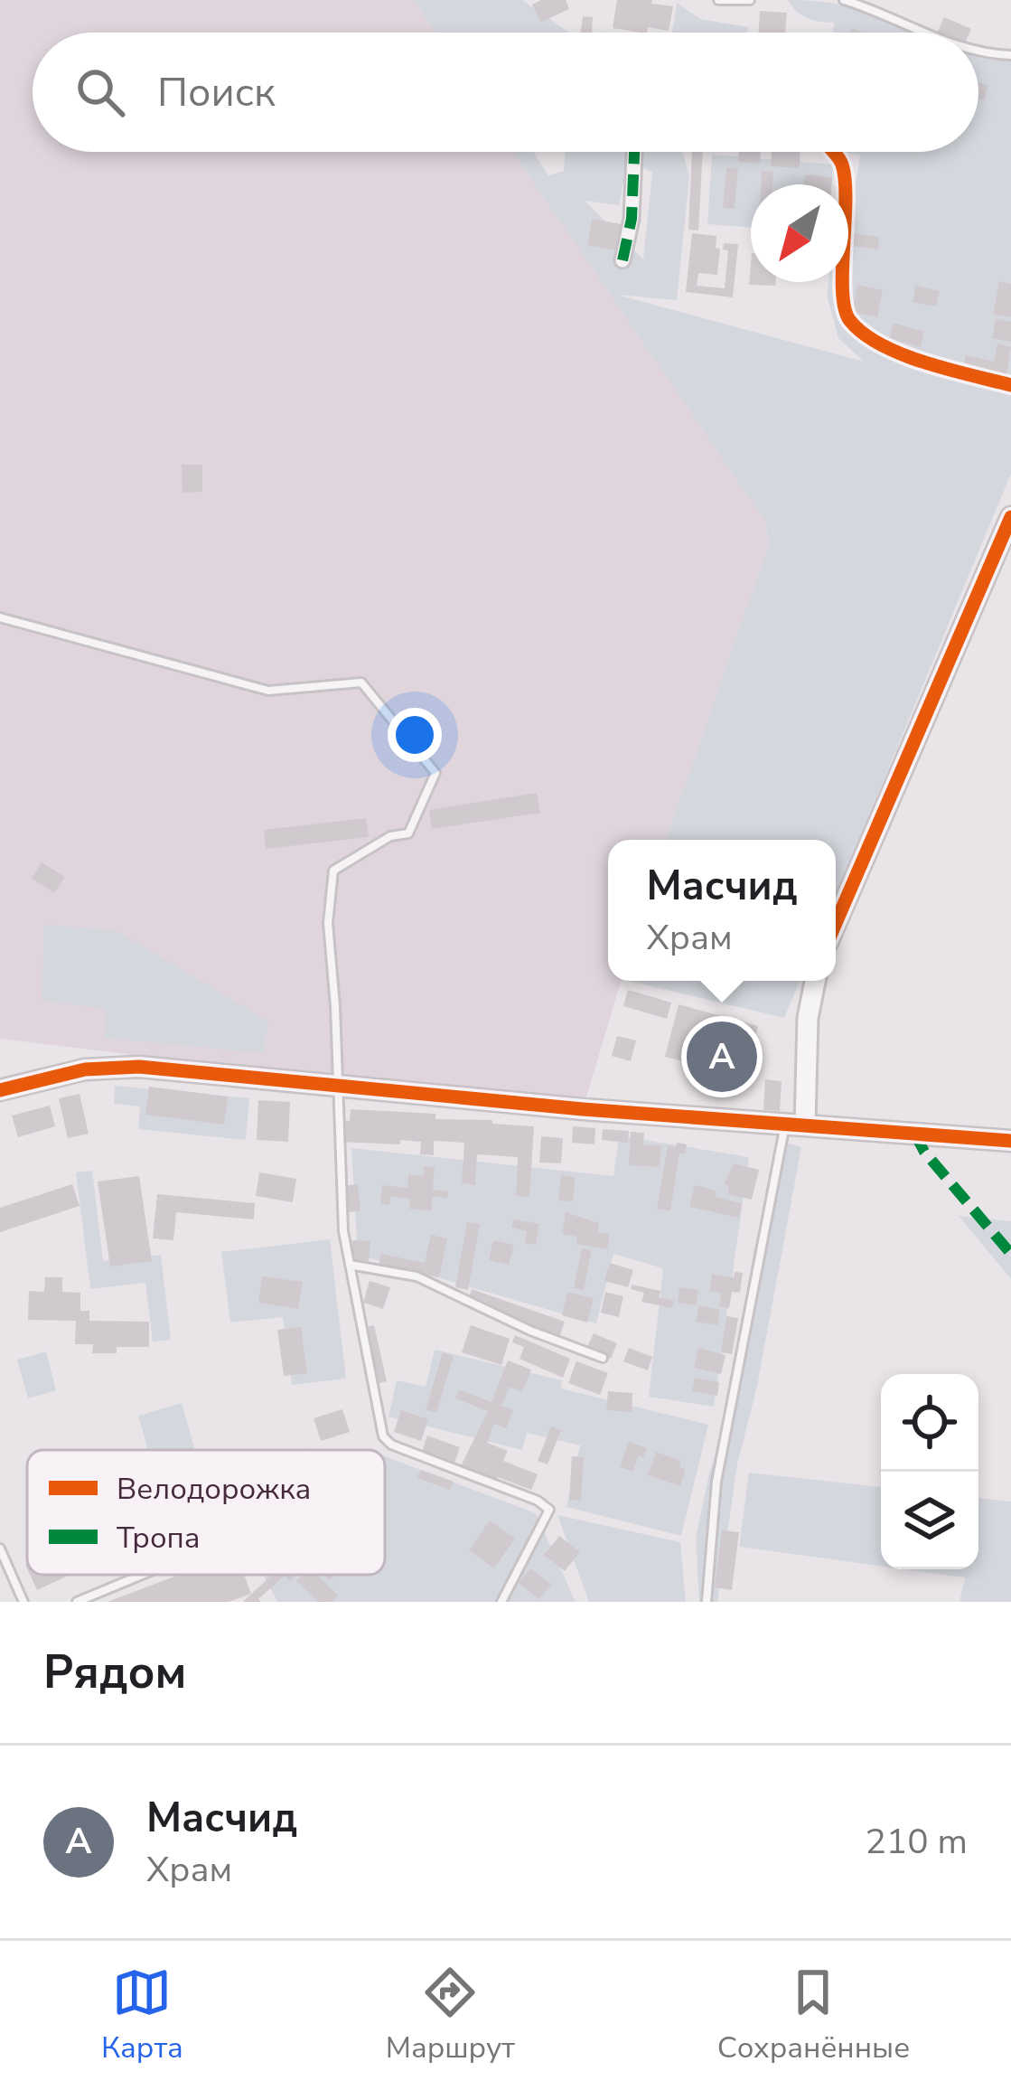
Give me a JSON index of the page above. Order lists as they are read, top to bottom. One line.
{"legend":["Велодорожка","Тропа"],"north":"bottom left","page":{"search":"Поиск","popup":["Масчид","Храм"],"pins":"A","heading":"Рядом","list":[{"mark":"A","name":"Масчид","note":"Храм","value":"210 m"}],"nav":["Карта","Маршрут","Сохранённые"]}}
